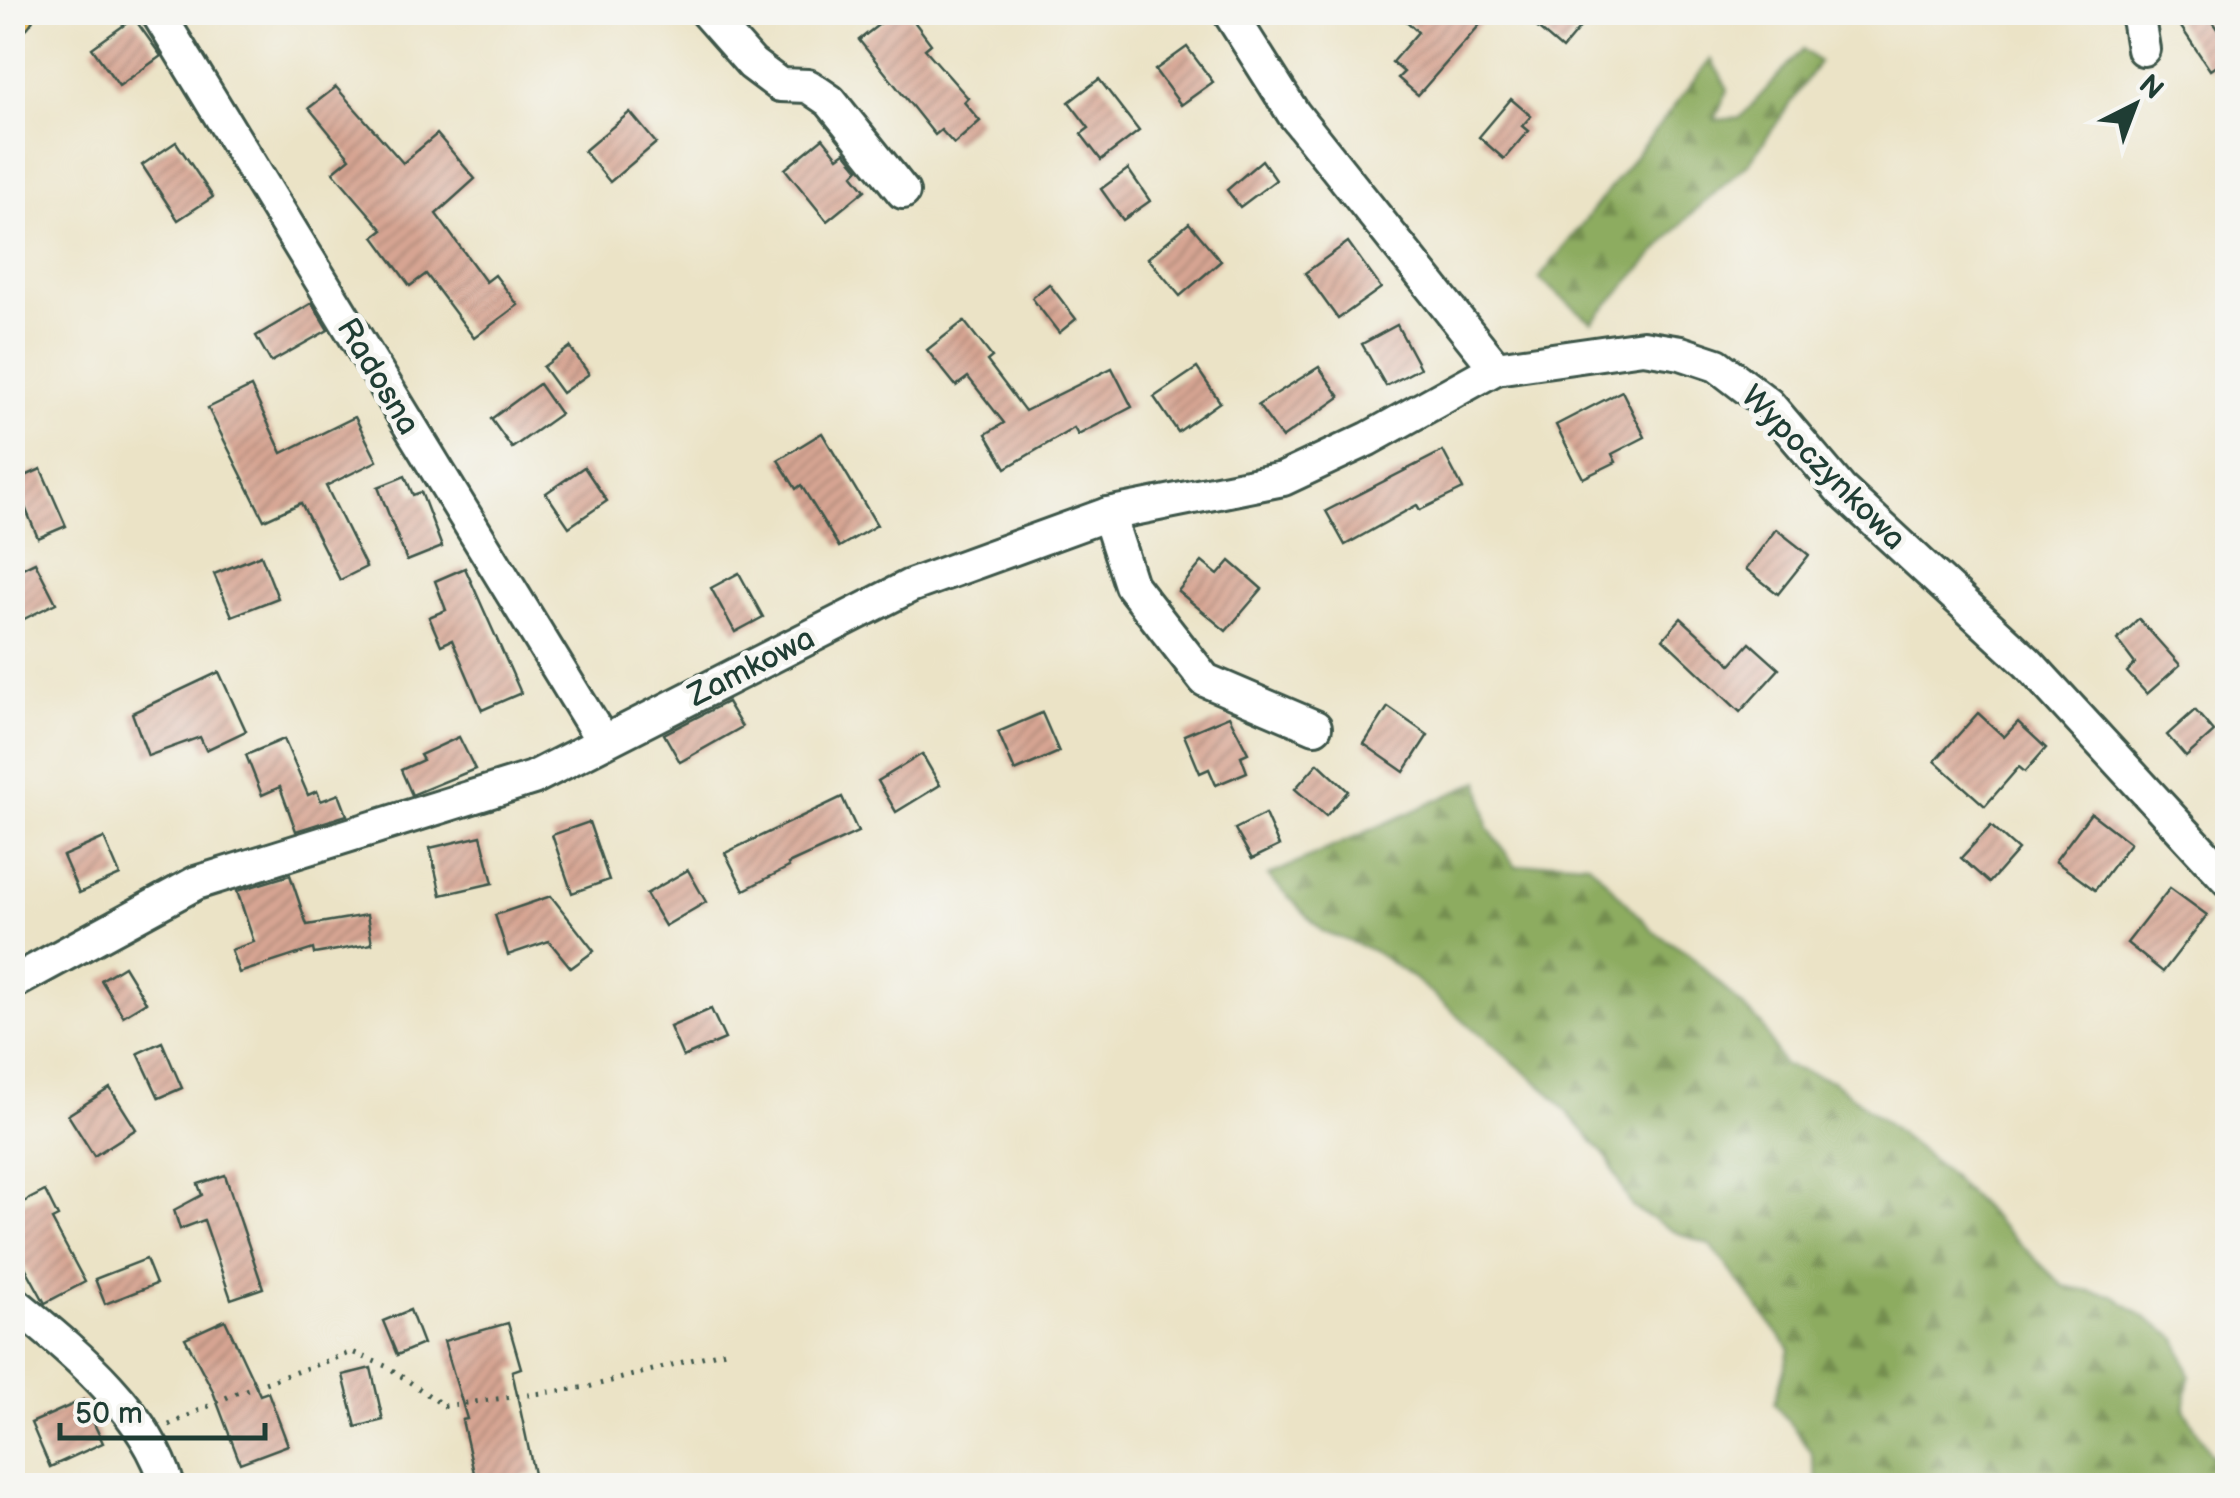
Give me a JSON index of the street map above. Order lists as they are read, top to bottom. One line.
{"streets":{"street":["Radosna","Wypoczynkowa","Zamkowa"]},"crossings":[["Radosna","Zamkowa"],["Wypoczynkowa","Zamkowa"]],"scale_bar":"50 m","north":"top right"}
